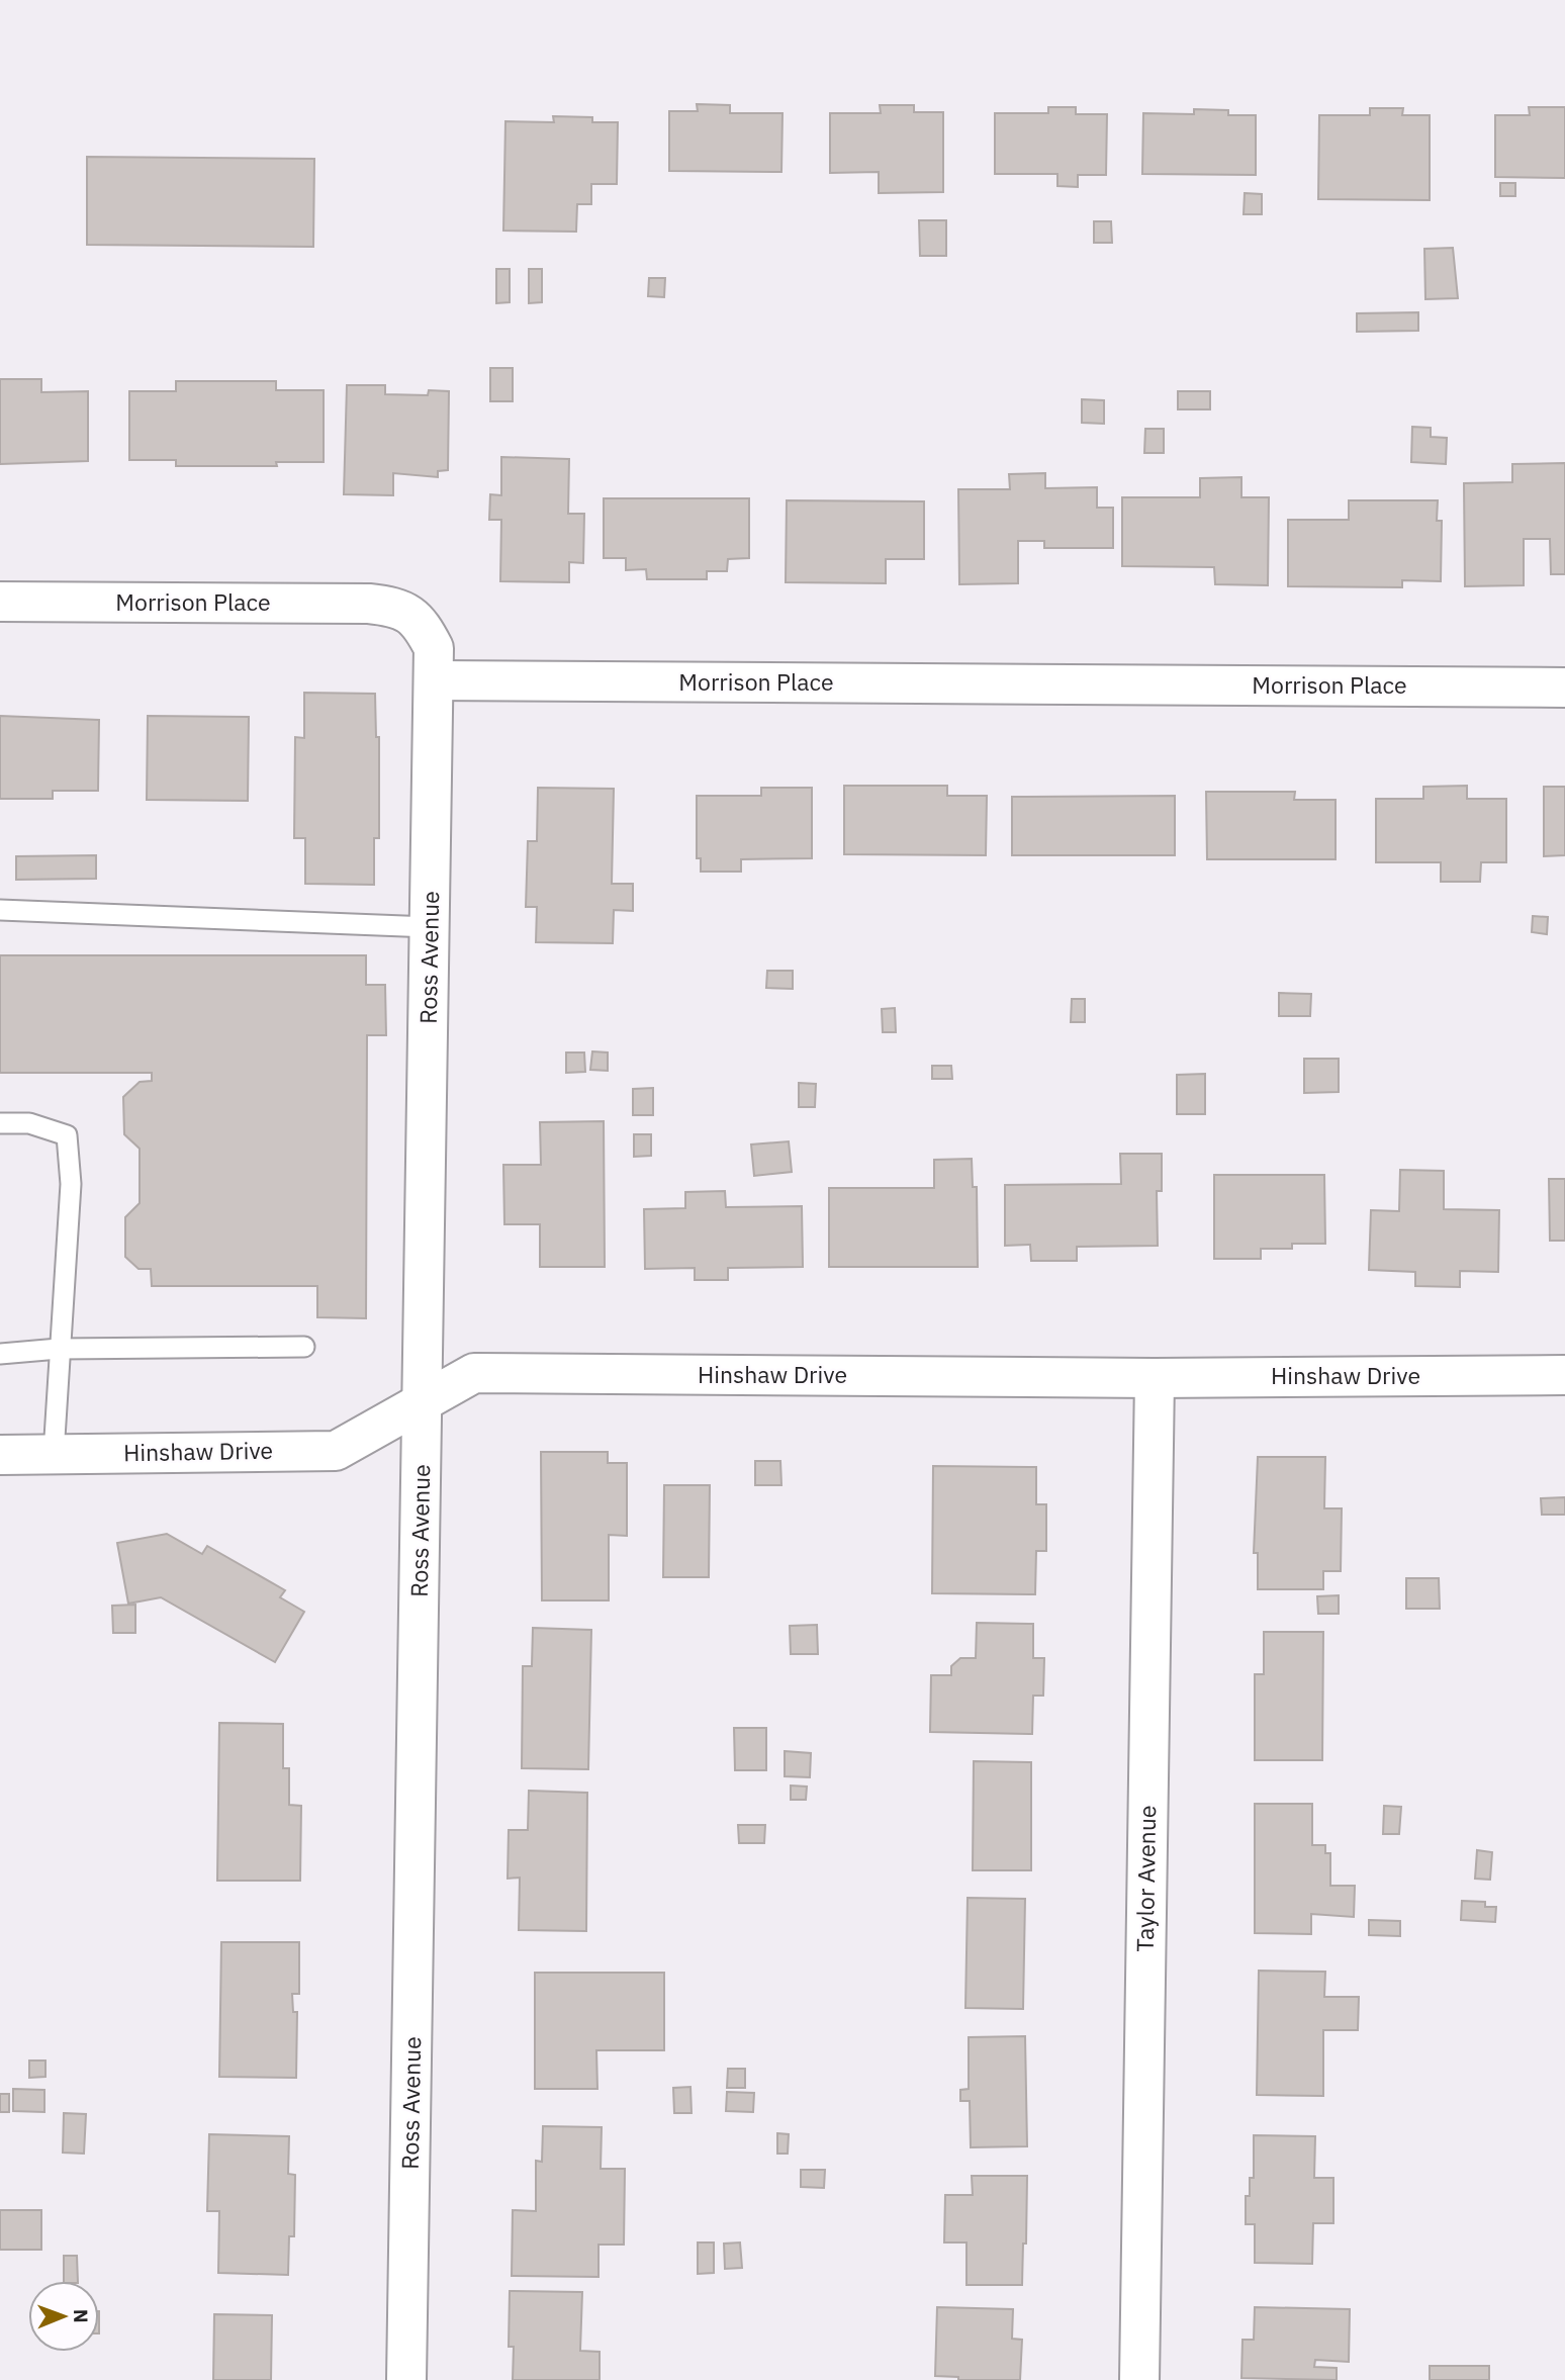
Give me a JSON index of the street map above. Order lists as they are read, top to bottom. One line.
{"streets":{"street":["Morrison Place","Ross Avenue","Hinshaw Drive","Taylor Avenue"]},"crossings":[["Morrison Place","Ross Avenue"],["Ross Avenue","Hinshaw Drive"],["Hinshaw Drive","Taylor Avenue"]],"north":"right"}
